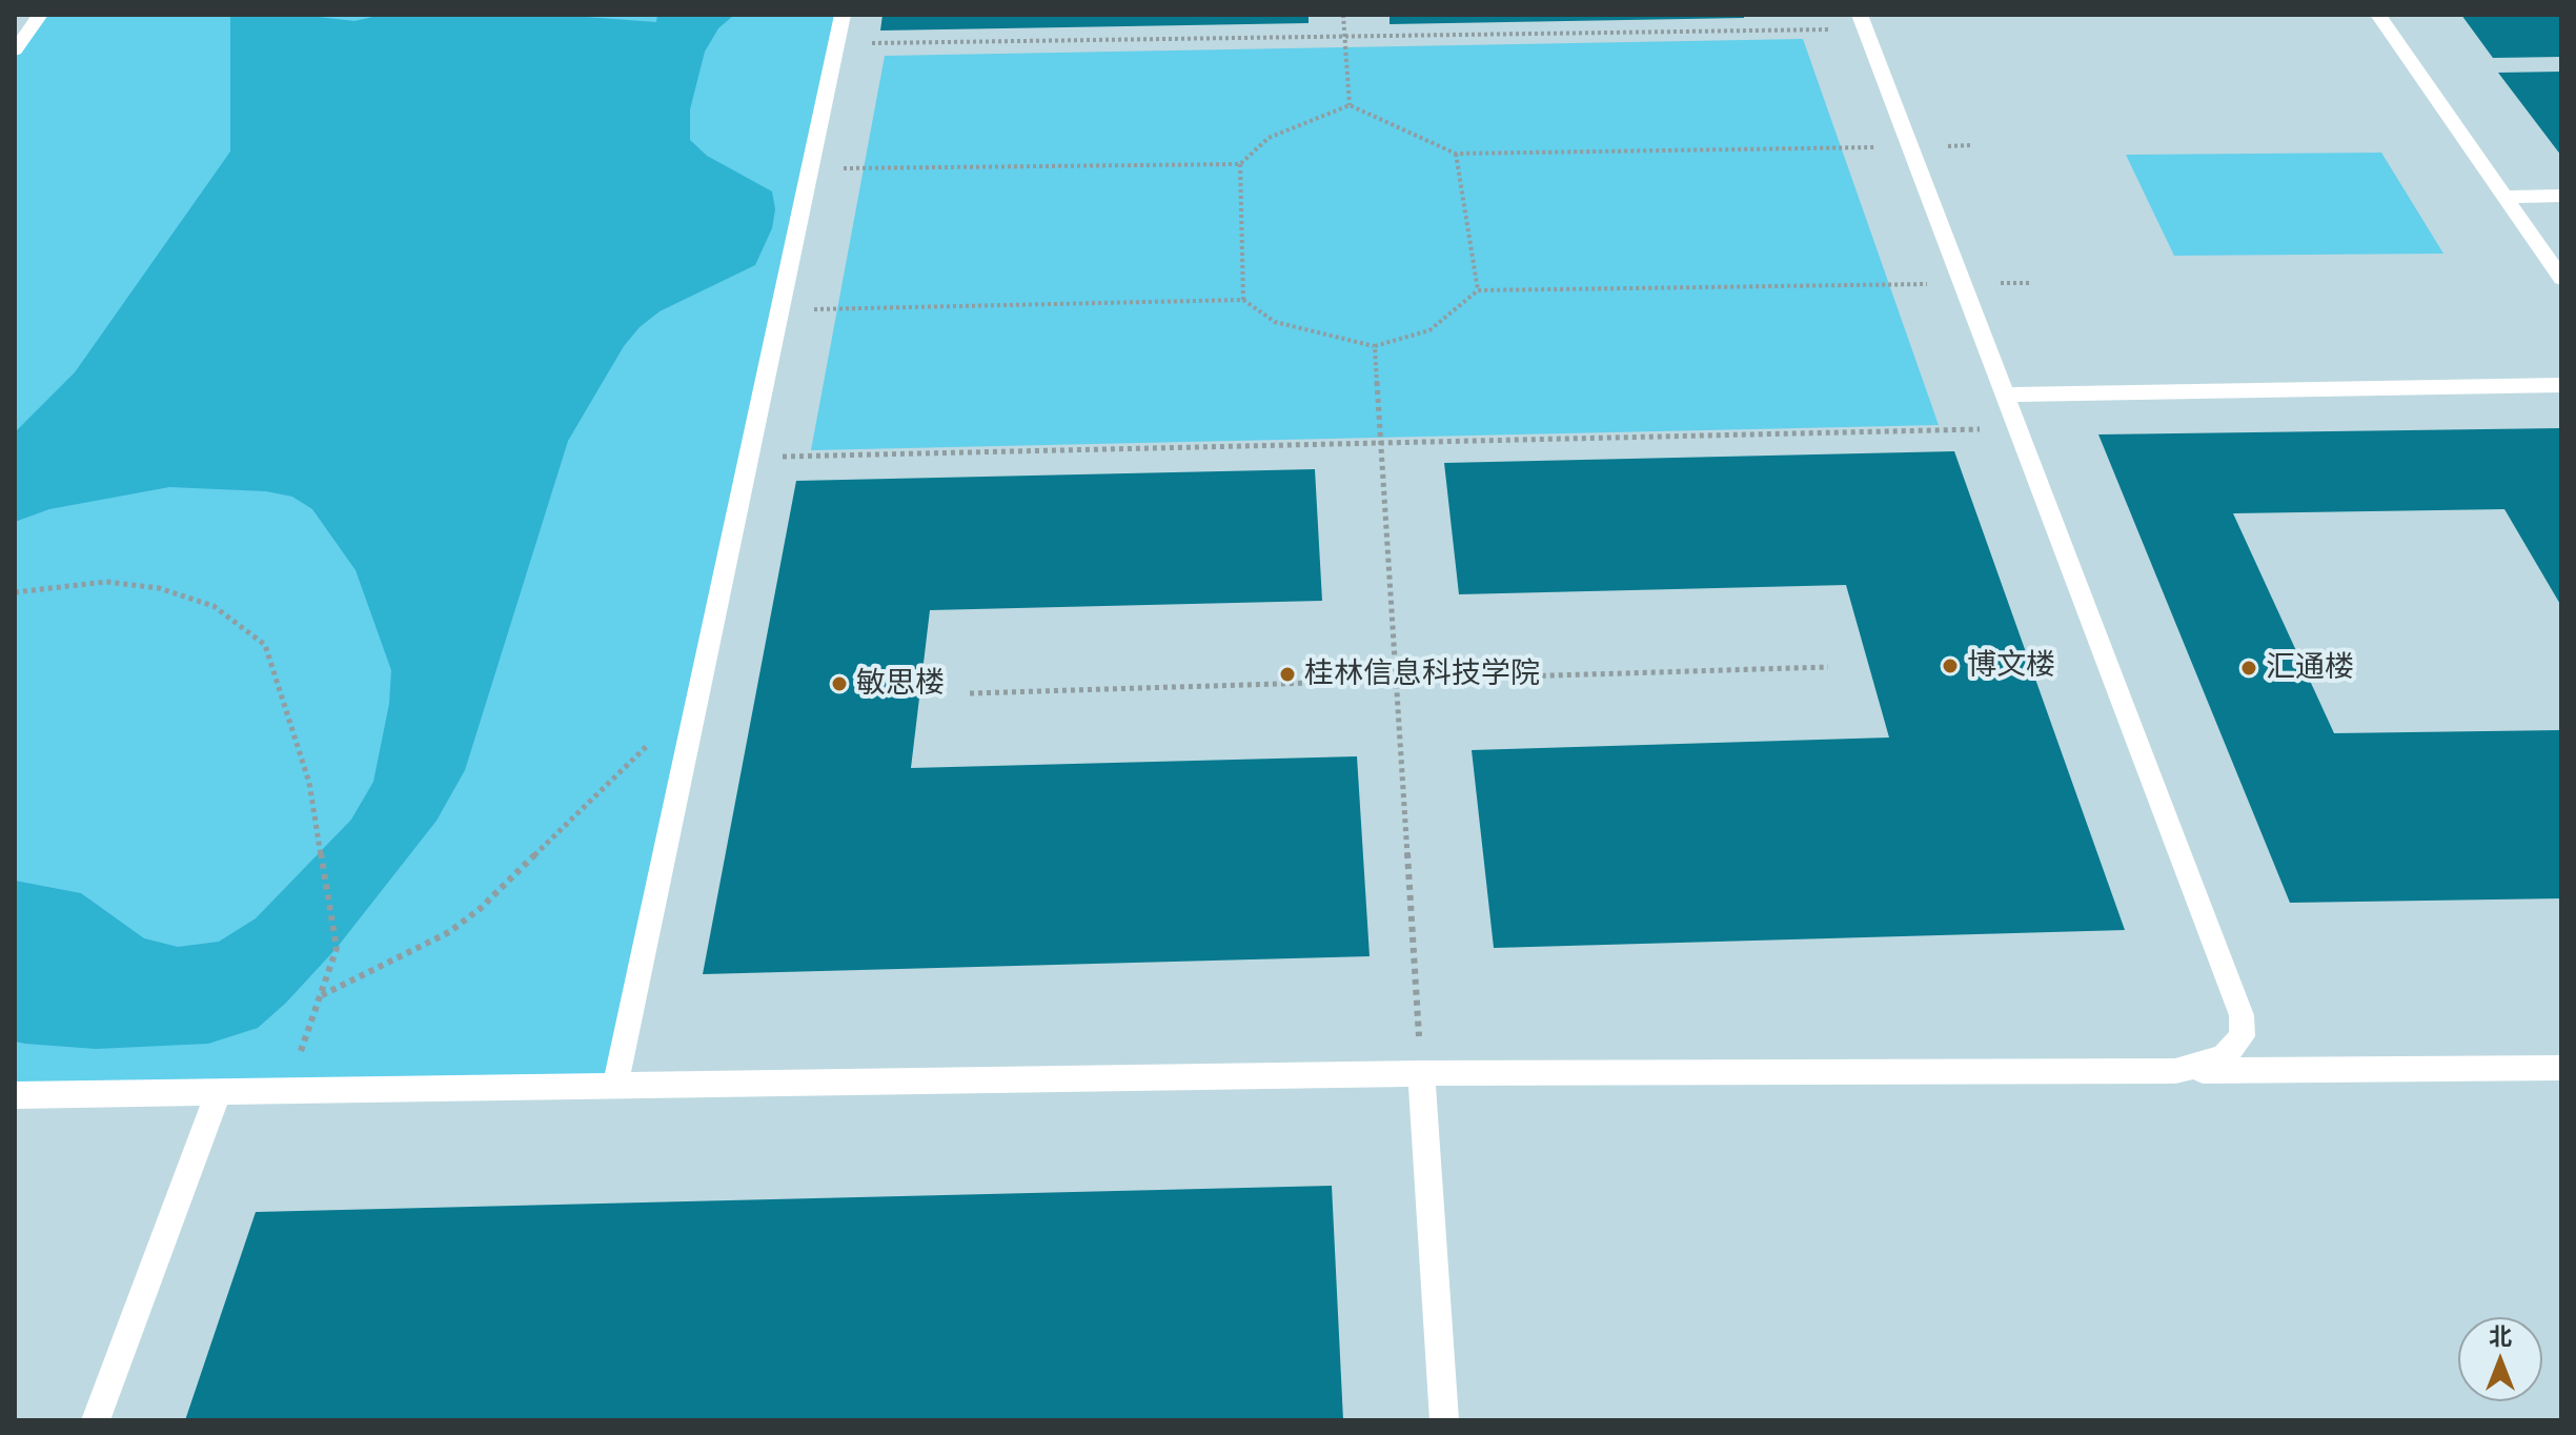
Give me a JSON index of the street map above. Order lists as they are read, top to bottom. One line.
{"places":["博文楼","汇通楼","桂林信息科技学院","敏思楼"],"north":"top"}
